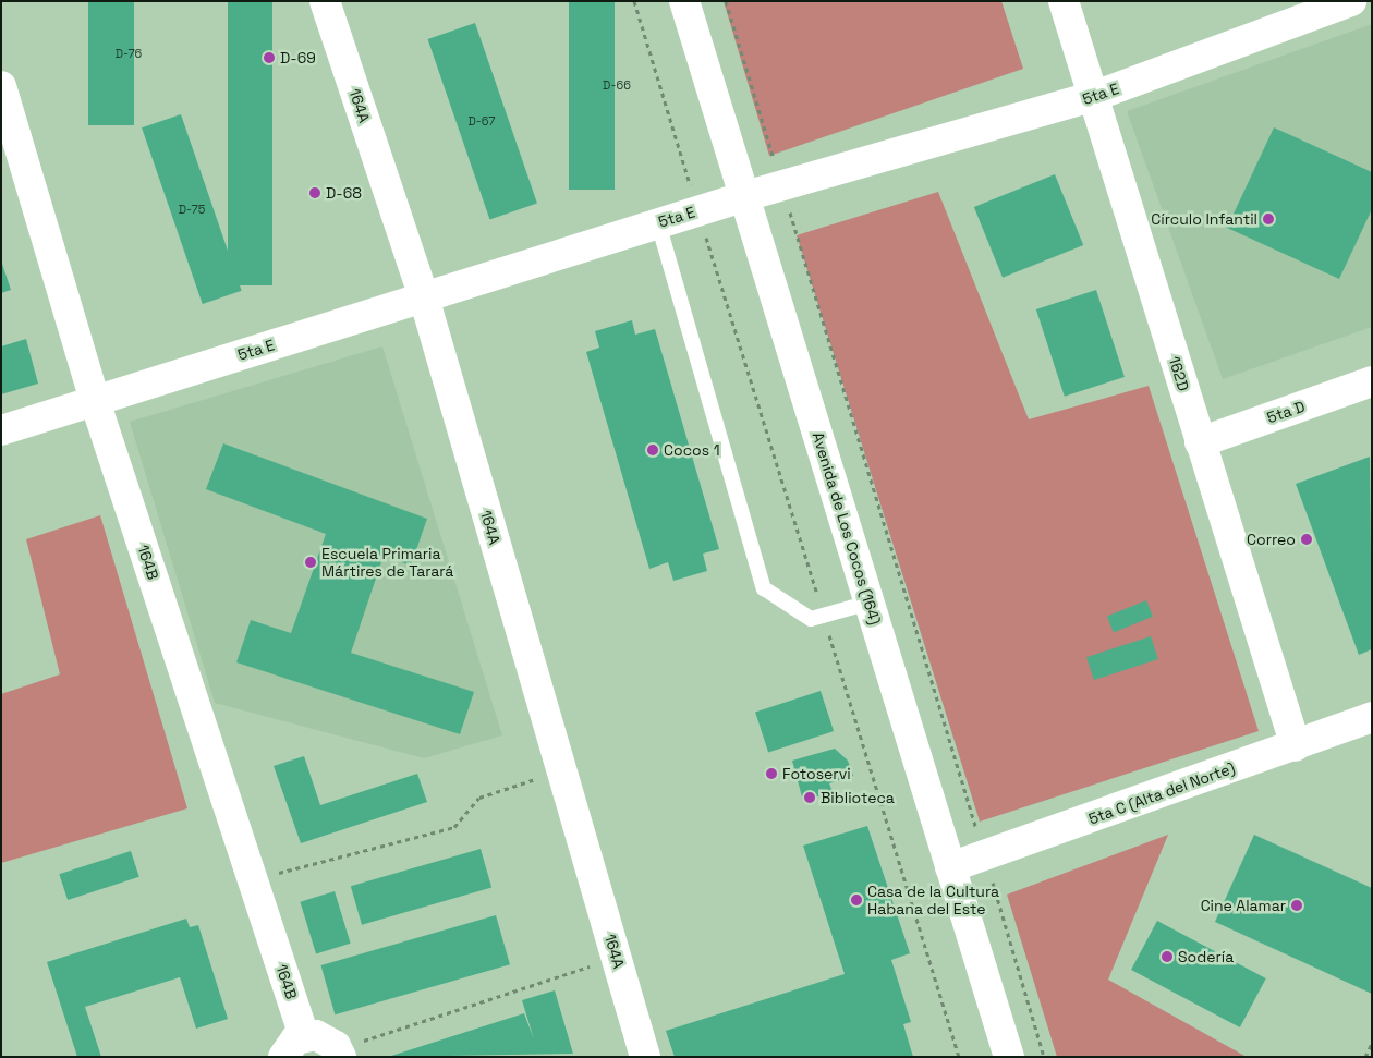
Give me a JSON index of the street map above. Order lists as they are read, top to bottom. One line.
{"streets":{"street":["5ta E","164A","162D","5ta D","Avenida de Los Cocos (164)","164B","5ta C (Alta del Norte)"]},"crossings":[["5ta E","164A"],["5ta E","162D"],["5ta E","Avenida de Los Cocos (164)"],["5ta E","164B"],["162D","5ta D"],["162D","5ta C (Alta del Norte)"],["Avenida de Los Cocos (164)","5ta C (Alta del Norte)"]],"places":["D-69","D-68","Círculo Infantil","Cocos 1","Correo","Escuela Primaria Mártires de Tarará","Fotoservi","Biblioteca","Casa de la Cultura Habana del Este","Cine Alamar","Sodería"],"house_numbers":["D-76","D-66","D-67","D-75"]}
